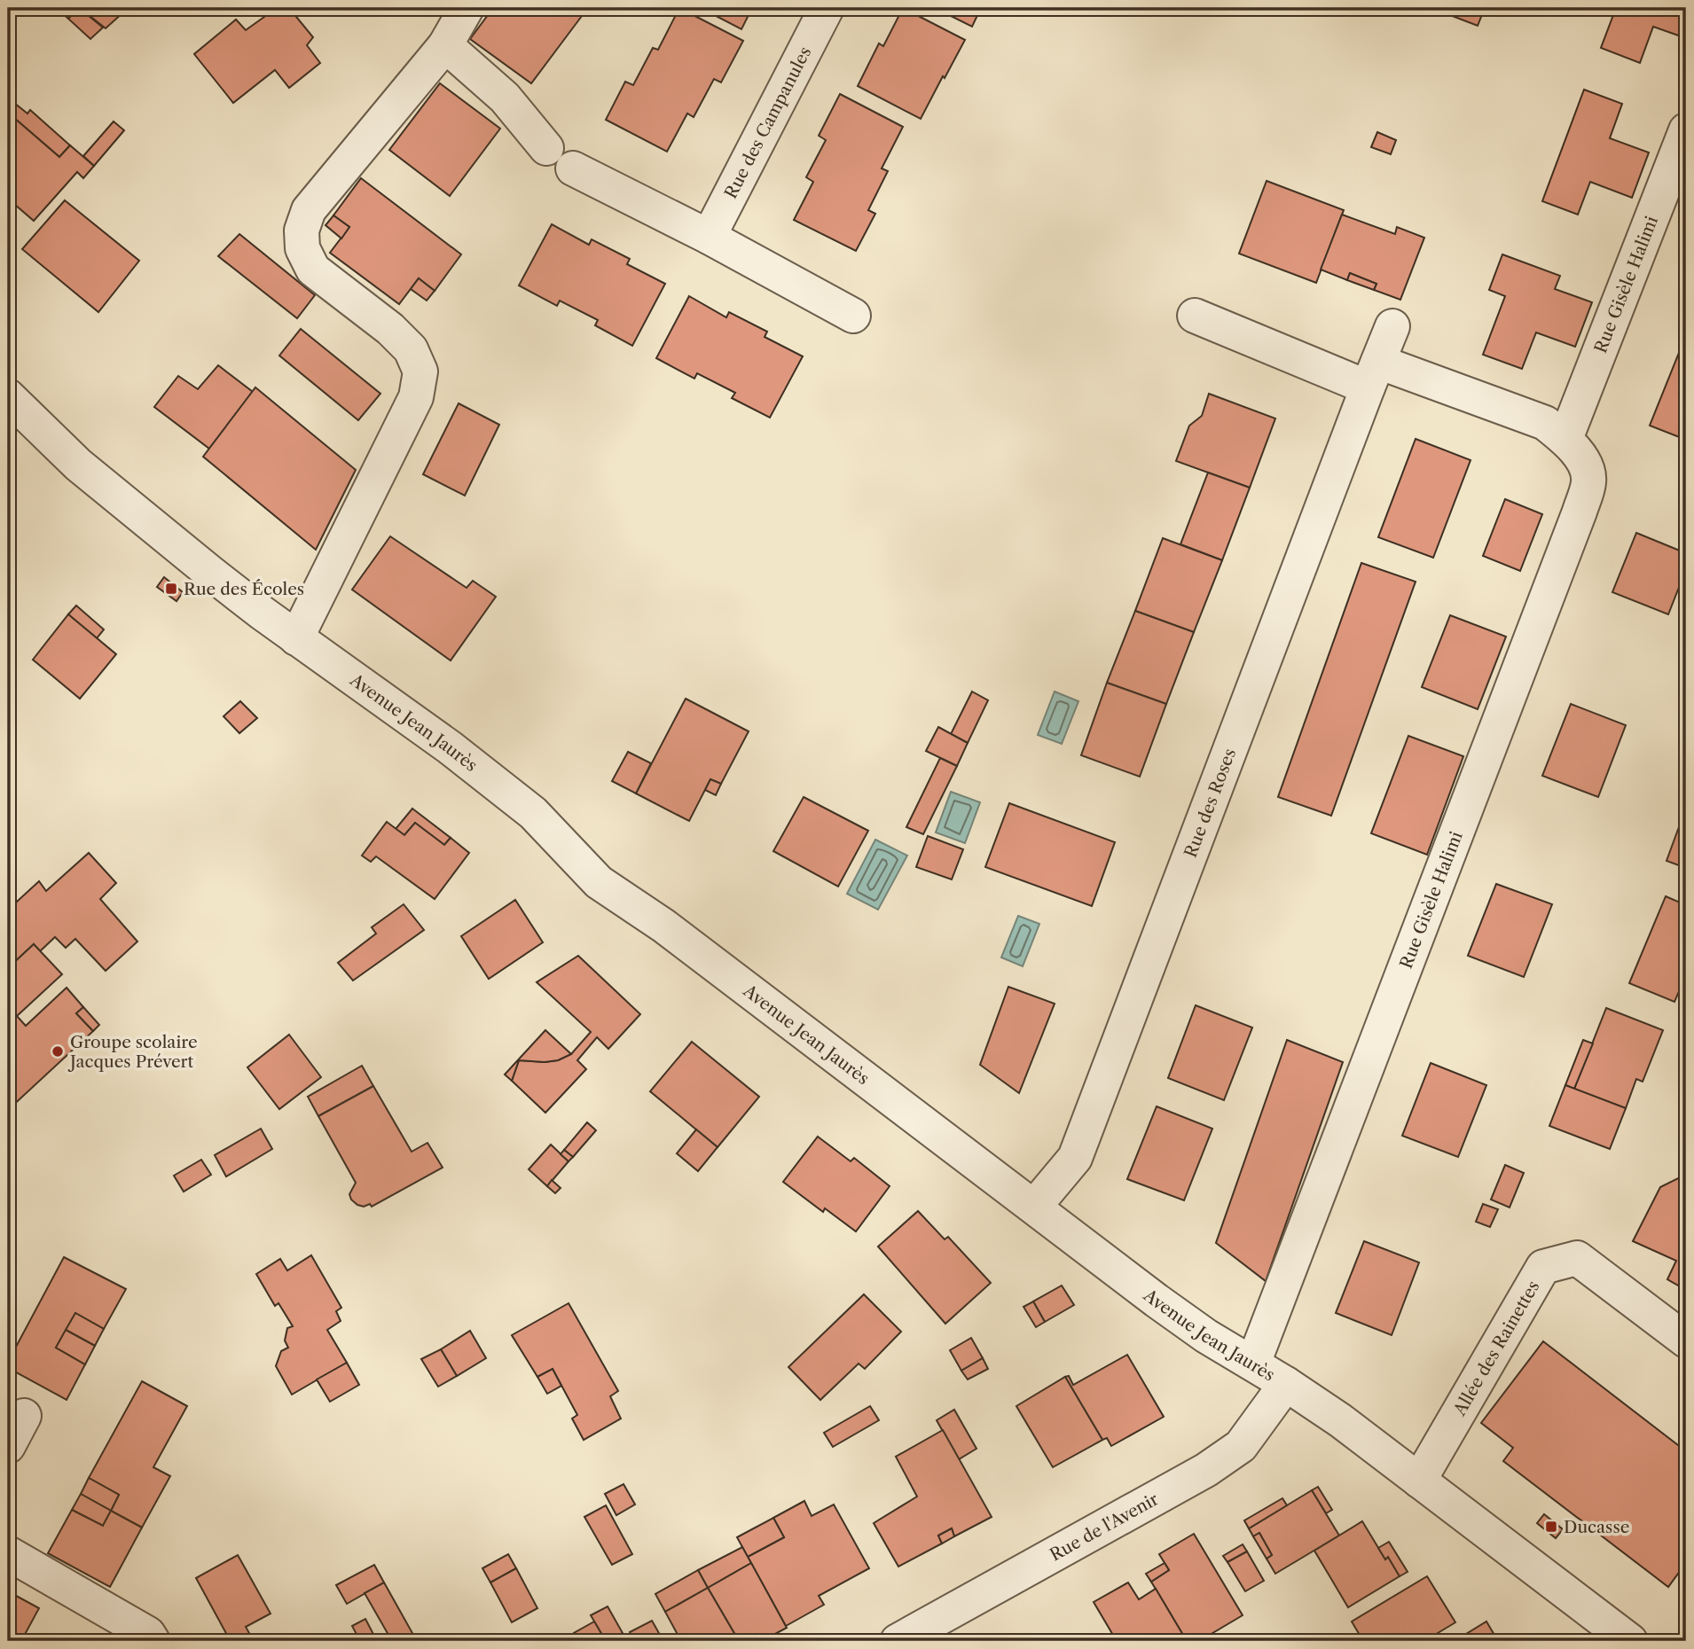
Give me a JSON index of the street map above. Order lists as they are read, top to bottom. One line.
{"streets":{"street":["Rue des Campanules","Rue Gisèle Halimi","Avenue Jean Jaurès","Rue des Roses","Allée des Rainettes","Rue de l'Avenir"]},"crossings":[["Rue Gisèle Halimi","Avenue Jean Jaurès"],["Rue Gisèle Halimi","Rue des Roses"],["Avenue Jean Jaurès","Rue des Roses"],["Avenue Jean Jaurès","Allée des Rainettes"],["Avenue Jean Jaurès","Rue de l'Avenir"]],"places":{"transit":["Rue des Écoles","Ducasse"],"other":["Groupe scolaire Jacques Prévert"]}}
